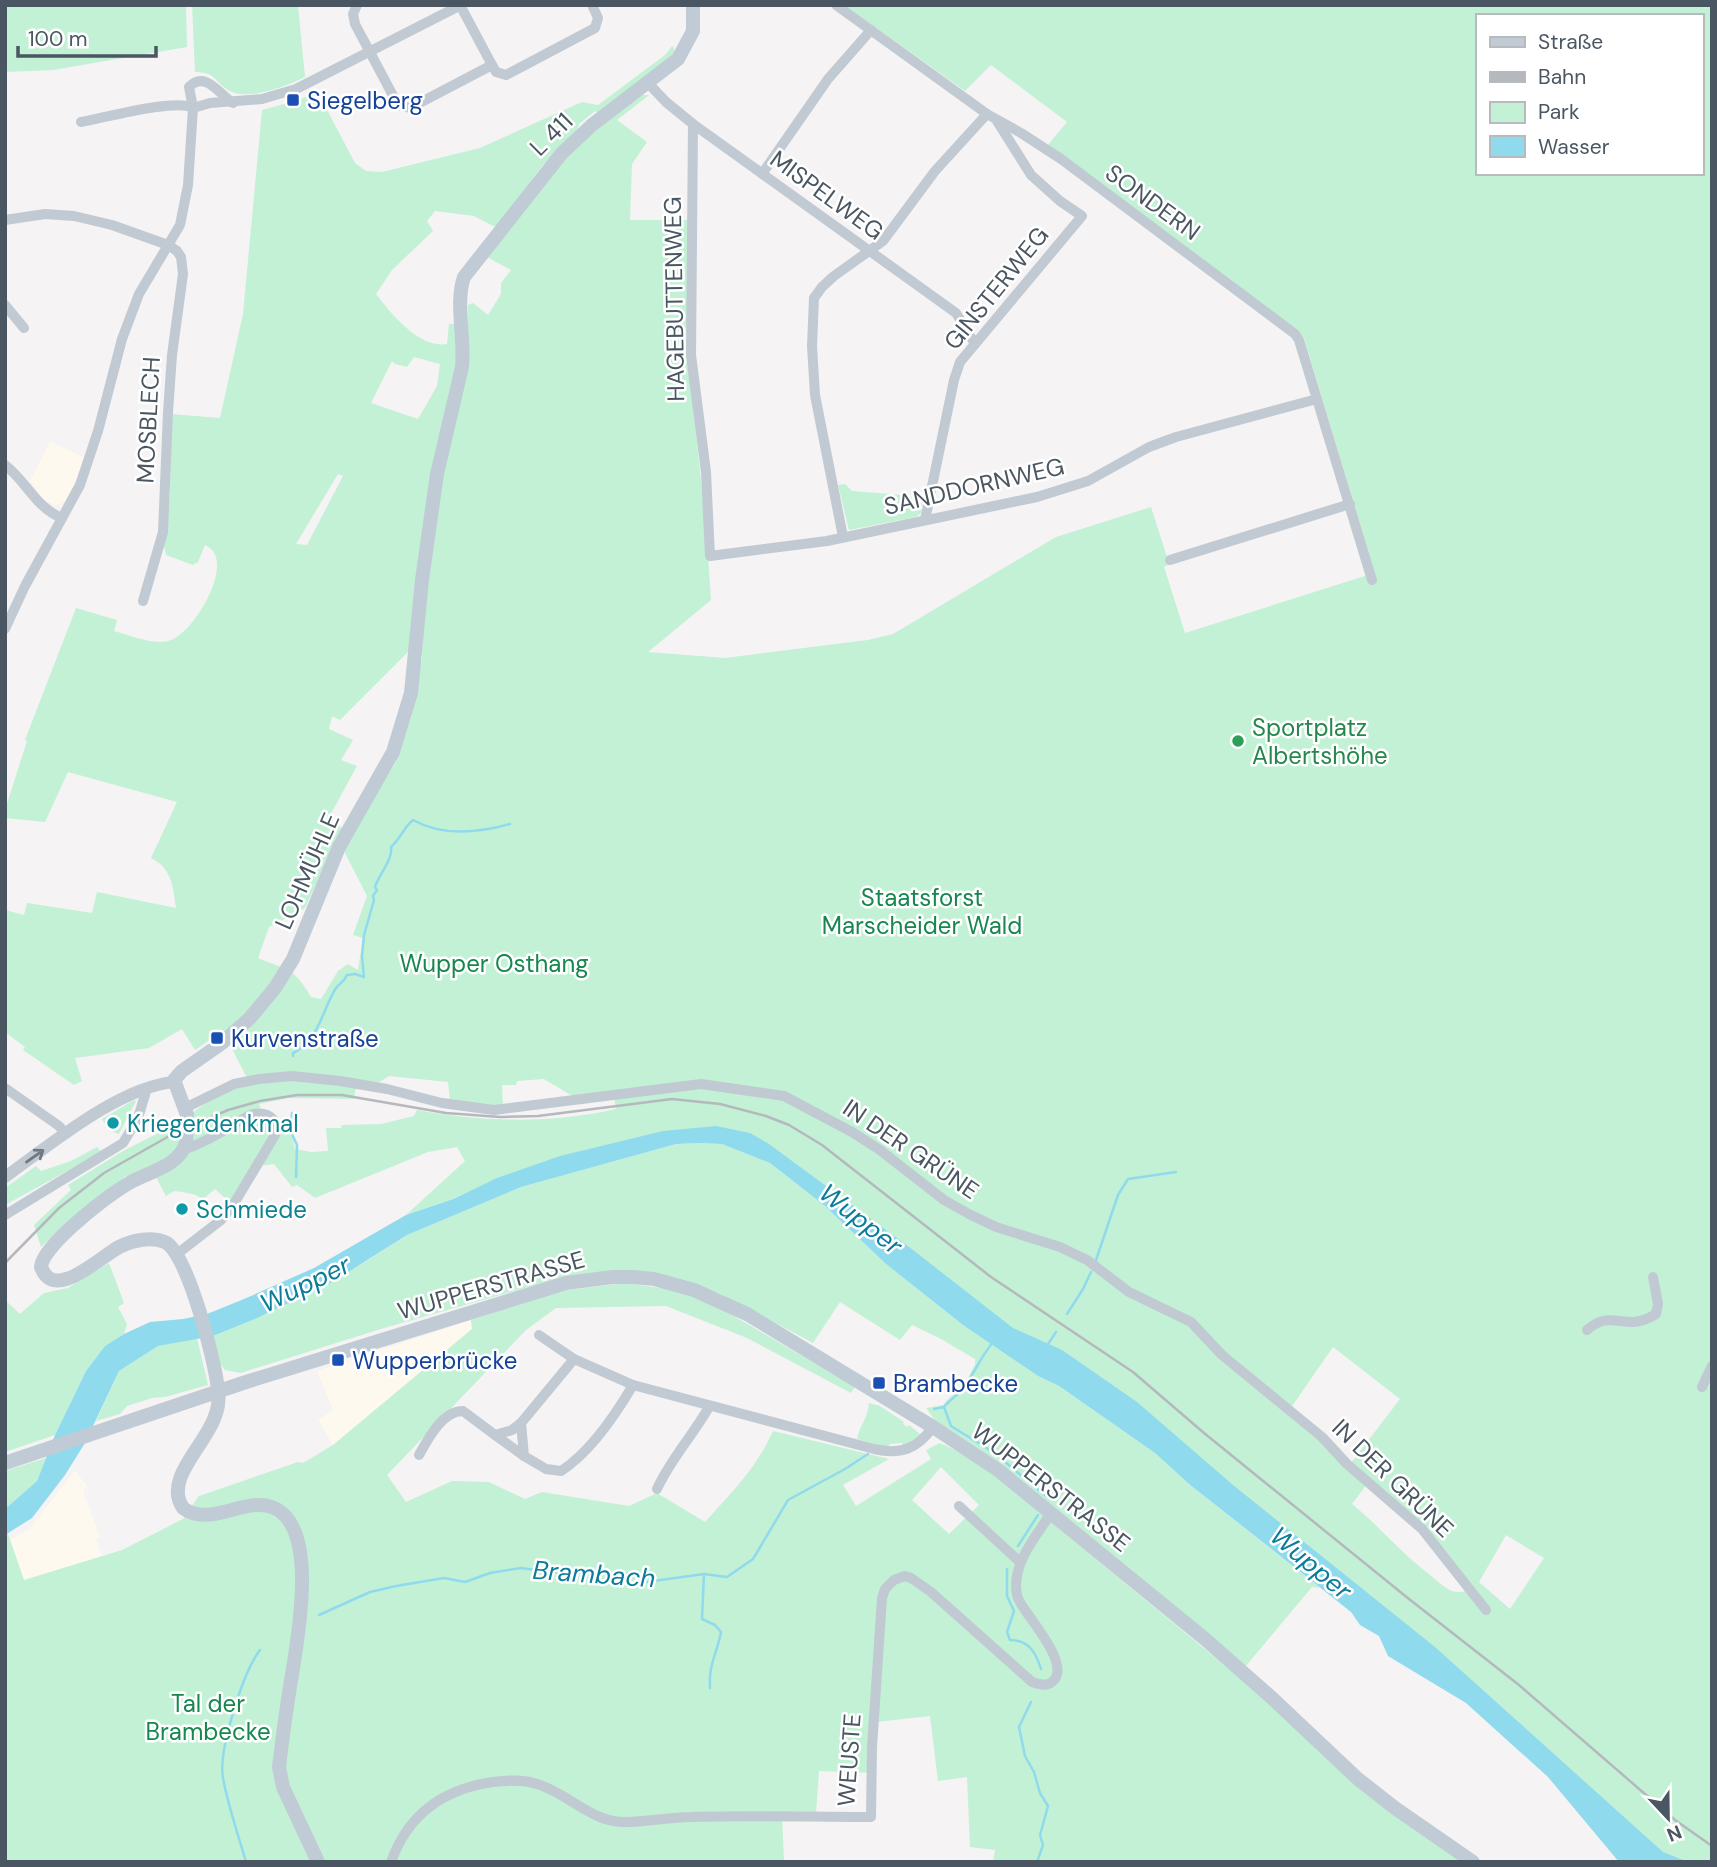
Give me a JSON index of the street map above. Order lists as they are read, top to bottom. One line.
{"streets":{"main road":["L 411","LOHMÜHLE","WUPPERSTRASSE"],"street":["MISPELWEG","SONDERN","GINSTERWEG","HAGEBUTTENWEG","MOSBLECH","SANDDORNWEG","IN DER GRÜNE","WEUSTE"]},"crossings":[["L 411","MISPELWEG"],["L 411","LOHMÜHLE"],["MISPELWEG","GINSTERWEG"],["MISPELWEG","HAGEBUTTENWEG"],["SONDERN","GINSTERWEG"],["SONDERN","SANDDORNWEG"],["GINSTERWEG","SANDDORNWEG"],["HAGEBUTTENWEG","SANDDORNWEG"],["WUPPERSTRASSE","WEUSTE"]],"water":["Wupper","Brambach"],"parks":["Staatsforst Marscheider Wald","Wupper Osthang","Tal der Brambecke"],"places":{"transit":["Siegelberg","Kurvenstraße","Wupperbrücke","Brambecke"],"other":["Sportplatz Albertshöhe","Kriegerdenkmal","Schmiede"]},"legend":["Straße","Bahn","Park","Wasser"],"scale_bar":"100 m","north":"bottom"}
